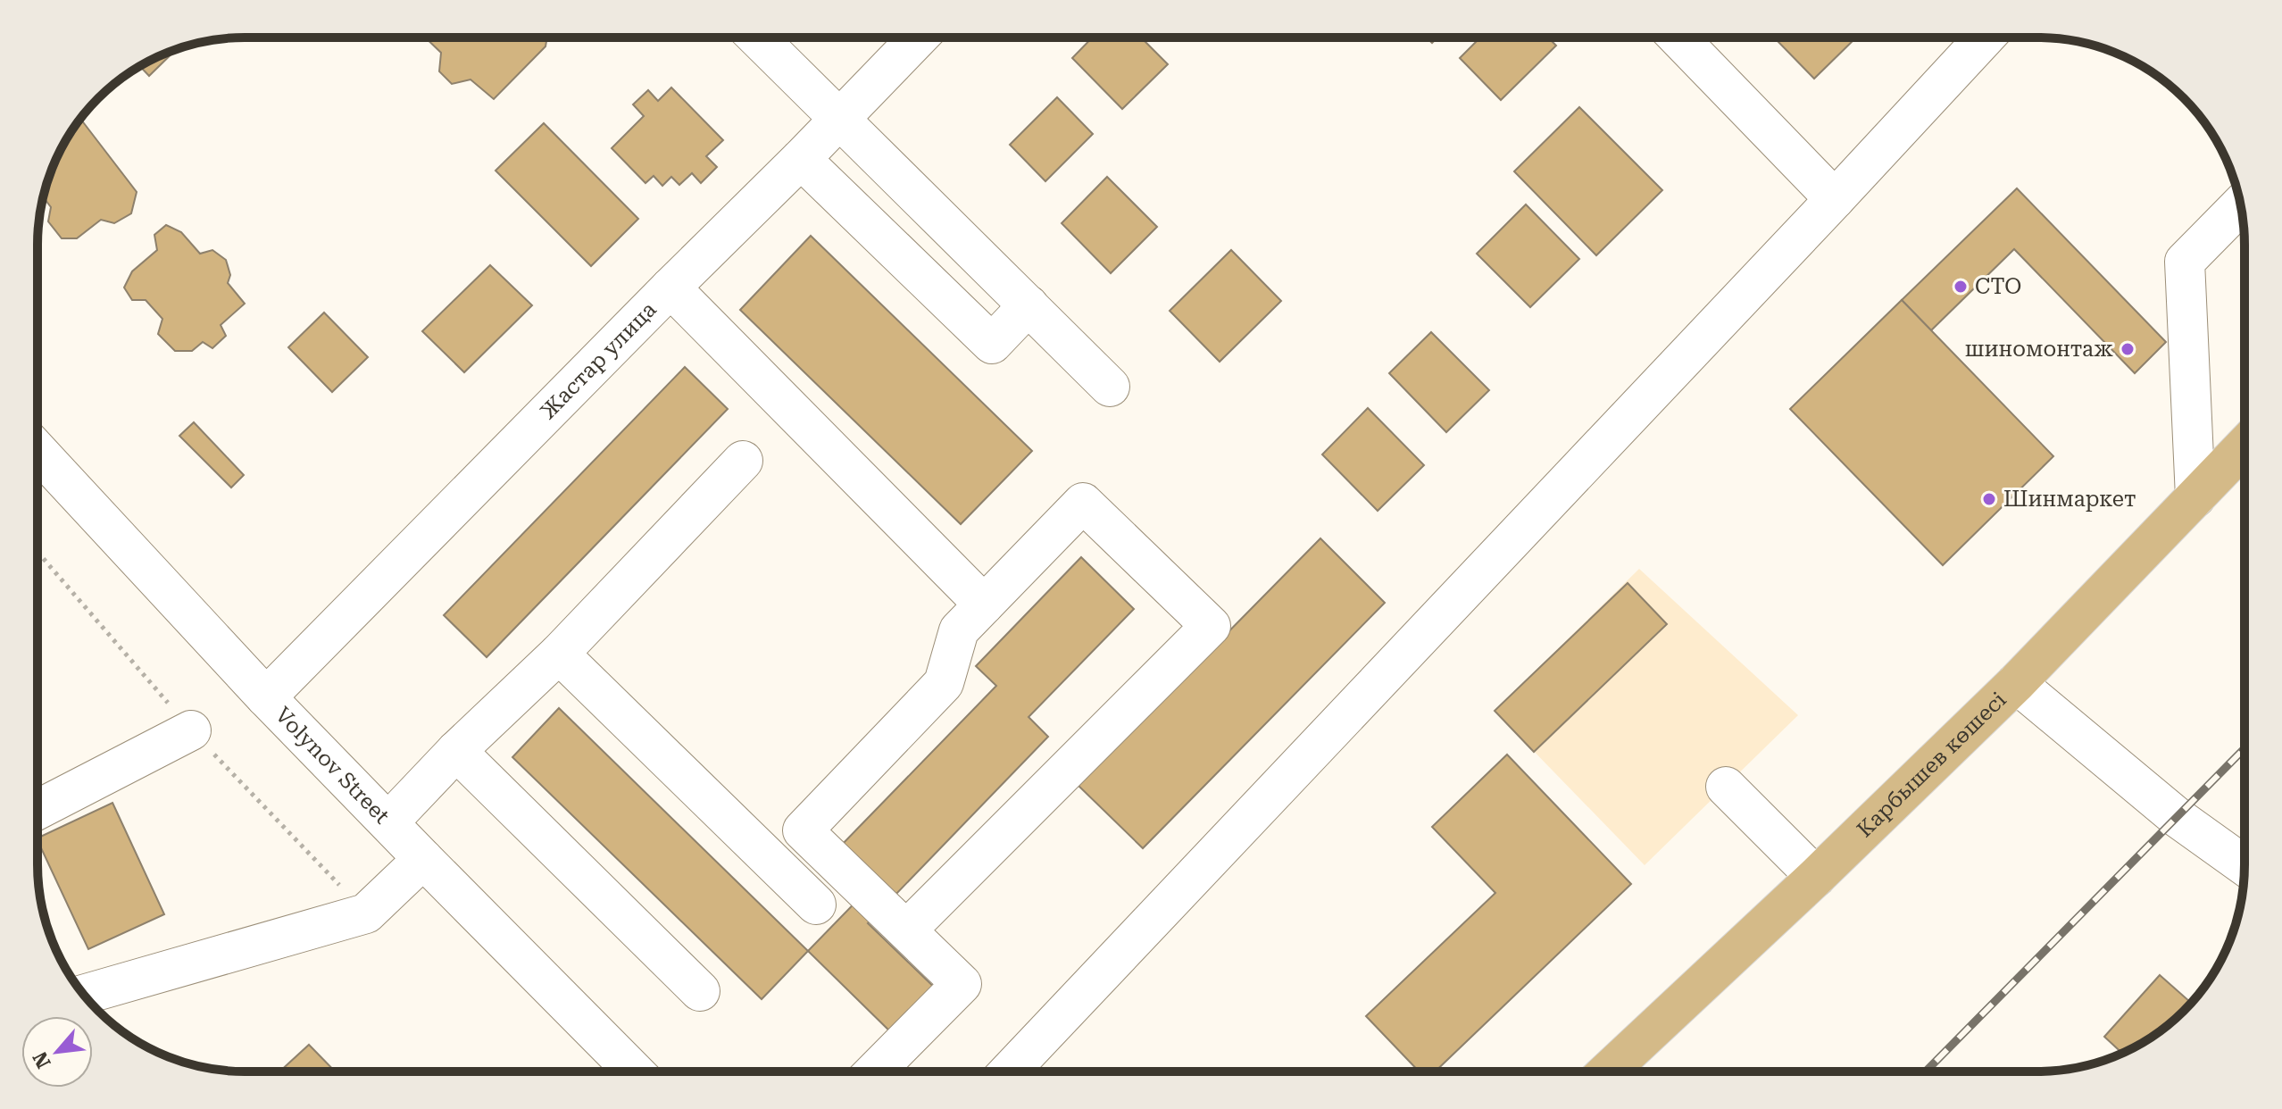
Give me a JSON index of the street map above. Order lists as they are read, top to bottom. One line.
{"streets":{"main road":["Карбышев көшесі"],"street":["Жастар улица","Volynov Street"]},"crossings":[["Жастар улица","Volynov Street"]],"places":["СТО","шиномонтаж","Шинмаркет"],"north":"bottom left"}
